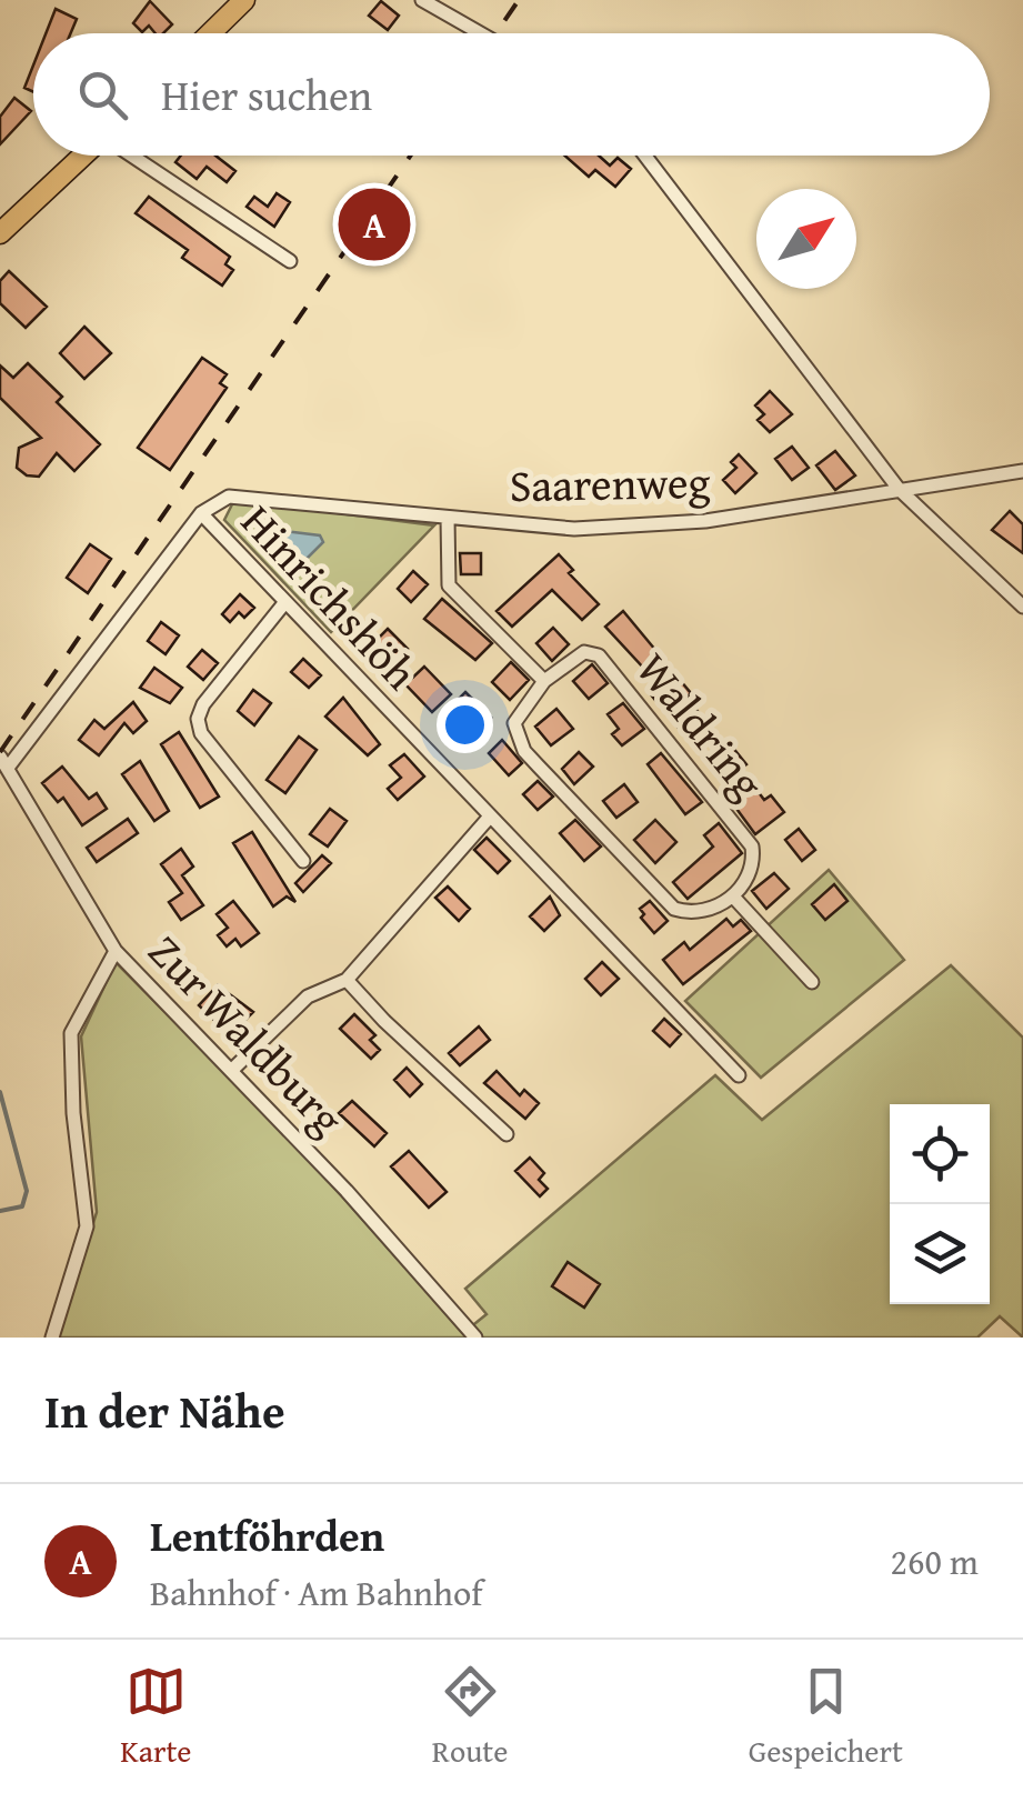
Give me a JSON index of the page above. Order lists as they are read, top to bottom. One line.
{"streets":{"street":["Saarenweg","Hinrichshöh","Waldring","Zur Waldburg"]},"crossings":[["Saarenweg","Hinrichshöh"],["Hinrichshöh","Zur Waldburg"]],"north":"top right","page":{"search":"Hier suchen","pins":"A","heading":"In der Nähe","list":[{"mark":"A","name":"Lentföhrden","note":"Bahnhof · Am Bahnhof","value":"260 m"}],"nav":["Karte","Route","Gespeichert"]}}
